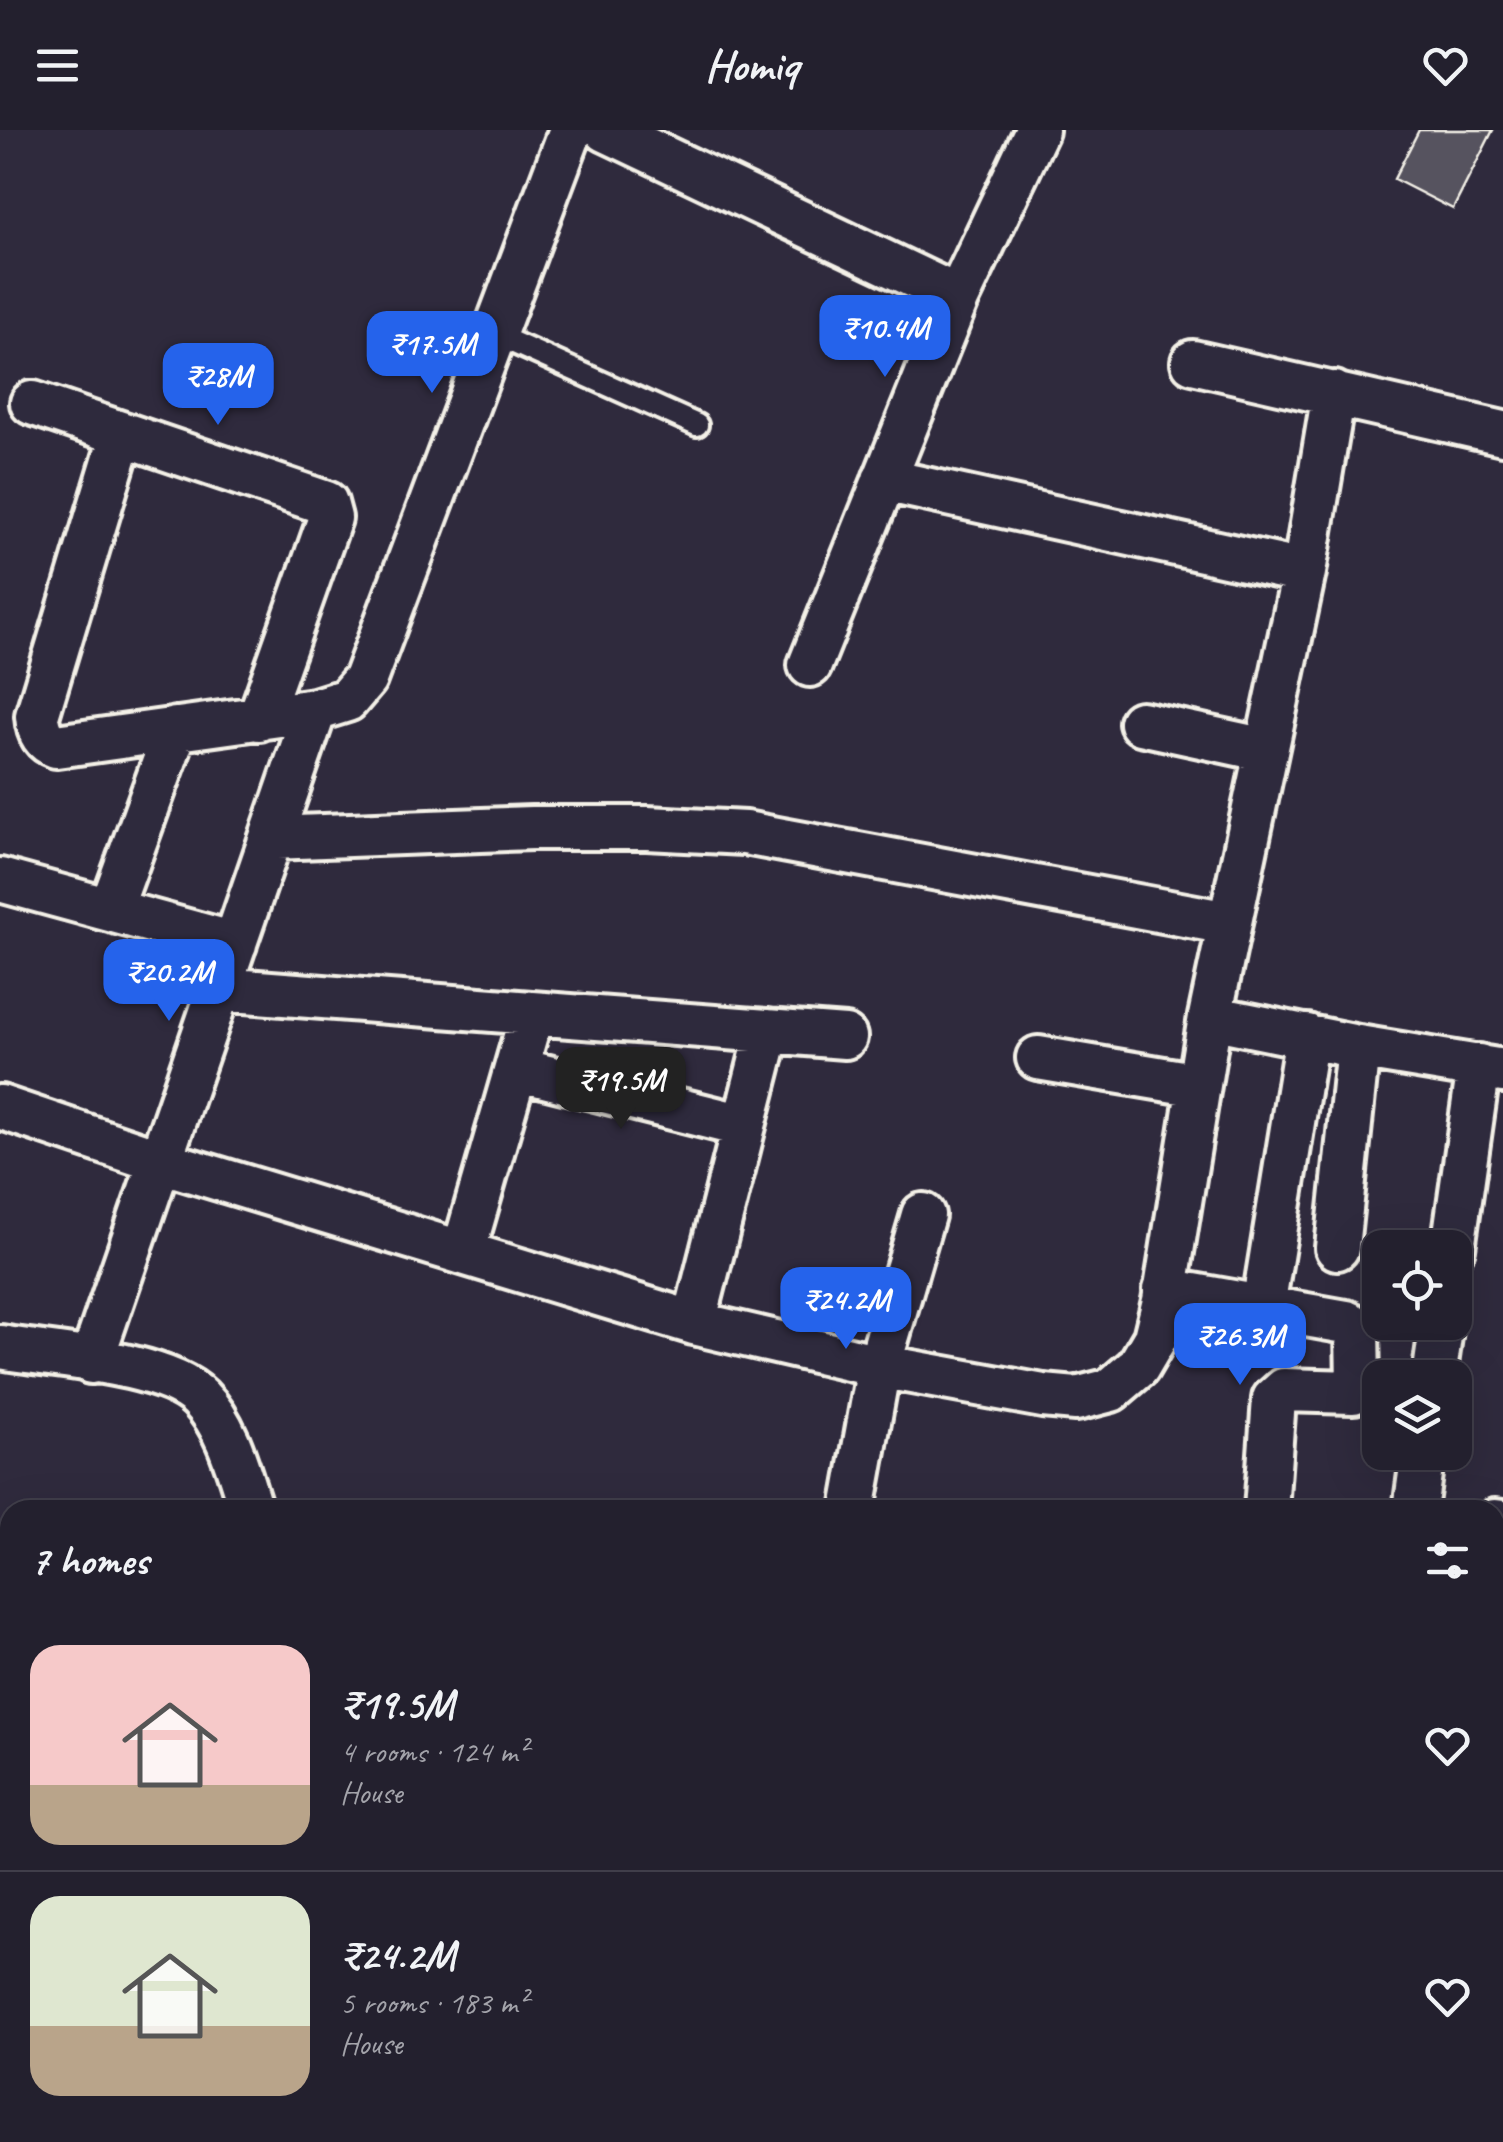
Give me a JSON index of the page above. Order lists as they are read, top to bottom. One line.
{"page":{"header":"Homiq","price":["₹10.4M","₹17.5M","₹28M","₹20.2M","₹19.5M","₹24.2M","₹26.3M"],"heading":"7 homes","list":[{"name":"₹19.5M","note":"4 rooms · 124 m² · House"},{"name":"₹24.2M","note":"5 rooms · 183 m² · House"}]}}
